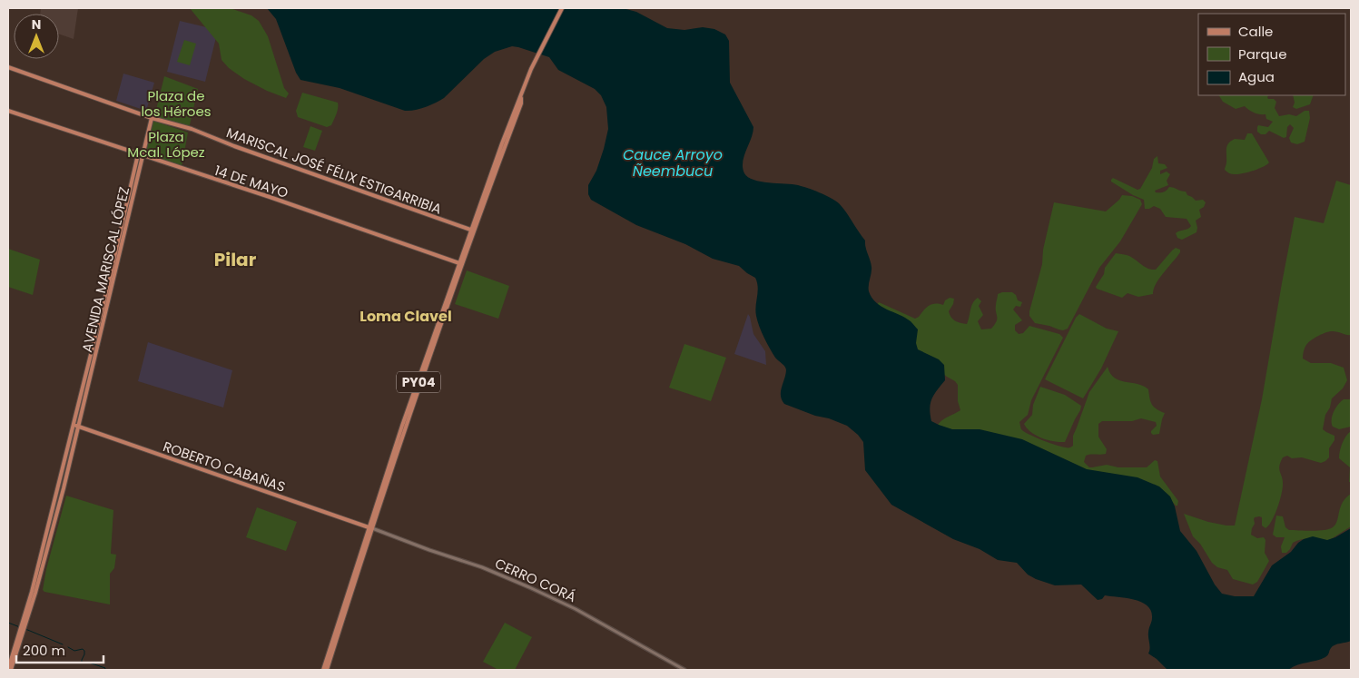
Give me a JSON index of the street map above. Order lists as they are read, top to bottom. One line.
{"streets":{"main road":["MARISCAL JOSÉ FÉLIX ESTIGARRIBIA","14 DE MAYO","AVENIDA MARISCAL LÓPEZ","PY04","ROBERTO CABAÑAS"],"street":["CERRO CORÁ"]},"crossings":[["MARISCAL JOSÉ FÉLIX ESTIGARRIBIA","AVENIDA MARISCAL LÓPEZ"],["MARISCAL JOSÉ FÉLIX ESTIGARRIBIA","PY04"],["14 DE MAYO","AVENIDA MARISCAL LÓPEZ"],["14 DE MAYO","PY04"],["AVENIDA MARISCAL LÓPEZ","ROBERTO CABAÑAS"],["PY04","ROBERTO CABAÑAS"],["PY04","CERRO CORÁ"],["ROBERTO CABAÑAS","CERRO CORÁ"]],"districts":["Pilar","Loma Clavel"],"water":["Cauce Arroyo Ñeembucu"],"parks":["Plaza de los Héroes","Plaza Mcal. López"],"legend":["Calle","Parque","Agua"],"scale_bar":"200 m","north":"top"}
